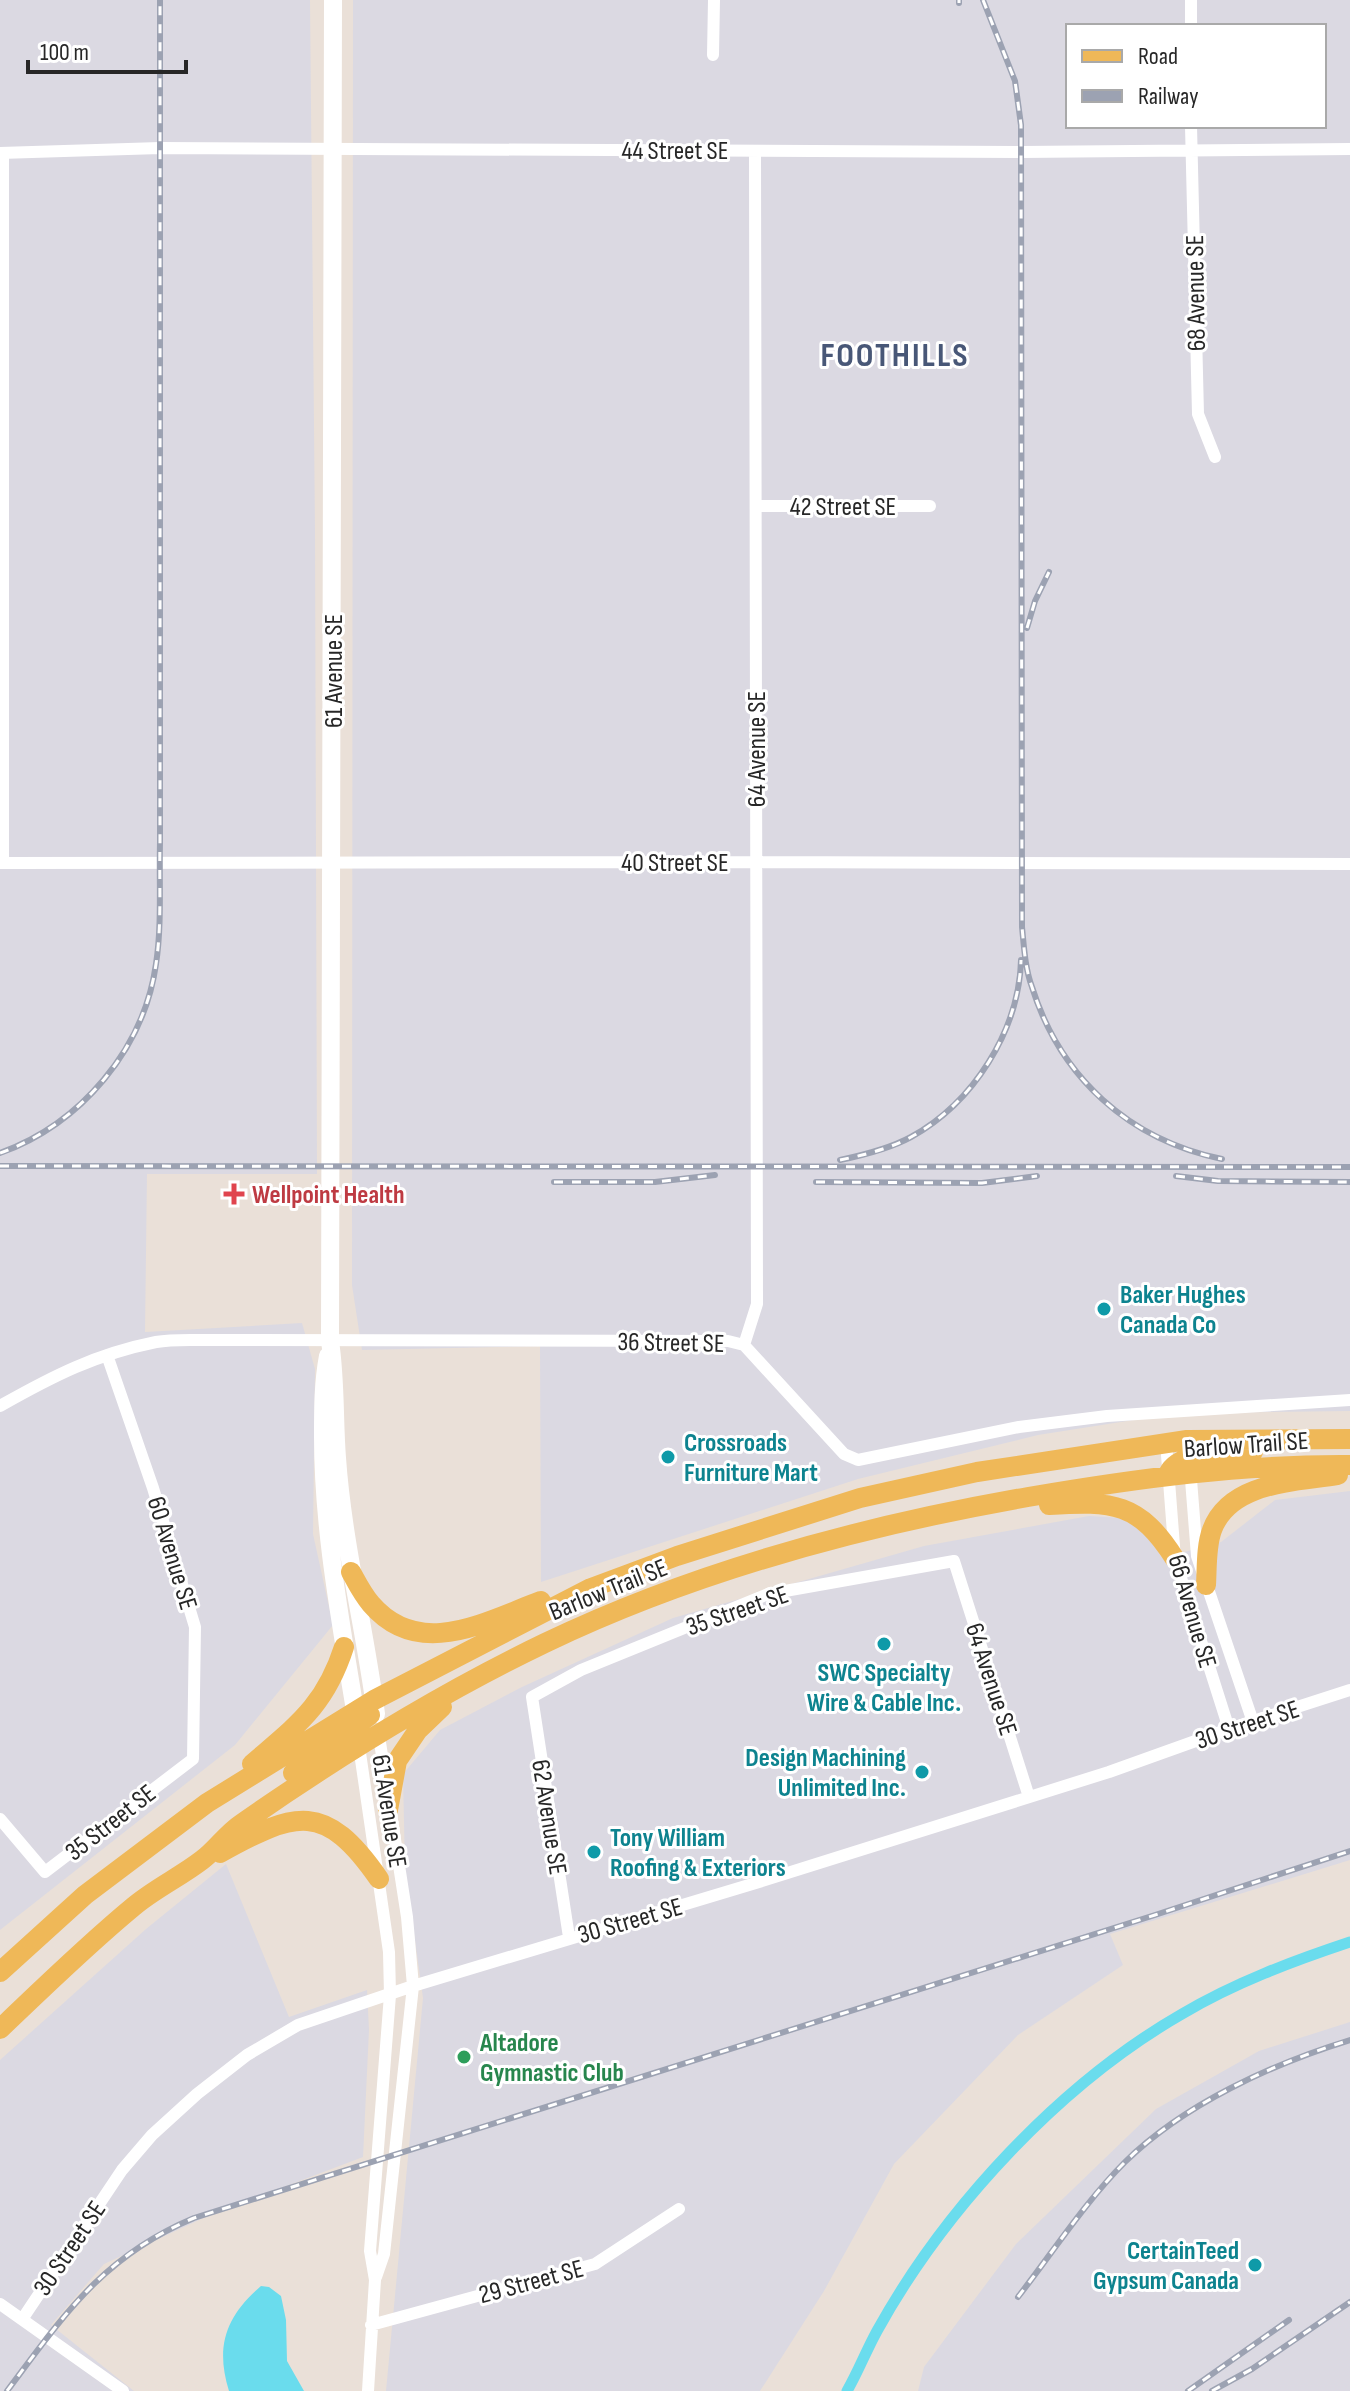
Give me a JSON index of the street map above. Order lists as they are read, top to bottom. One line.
{"streets":{"main road":["Barlow Trail SE"],"street":["44 Street SE","68 Avenue SE","42 Street SE","61 Avenue SE","64 Avenue SE","40 Street SE","36 Street SE","60 Avenue SE","35 Street SE","66 Avenue SE","30 Street SE","62 Avenue SE","29 Street SE"]},"crossings":[["44 Street SE","68 Avenue SE"],["44 Street SE","61 Avenue SE"],["44 Street SE","64 Avenue SE"],["42 Street SE","64 Avenue SE"],["61 Avenue SE","40 Street SE"],["61 Avenue SE","36 Street SE"],["61 Avenue SE","Barlow Trail SE"],["61 Avenue SE","30 Street SE"],["61 Avenue SE","29 Street SE"],["64 Avenue SE","40 Street SE"],["64 Avenue SE","36 Street SE"],["64 Avenue SE","35 Street SE"],["64 Avenue SE","30 Street SE"],["36 Street SE","60 Avenue SE"],["Barlow Trail SE","66 Avenue SE"],["60 Avenue SE","35 Street SE"],["35 Street SE","62 Avenue SE"],["66 Avenue SE","30 Street SE"],["30 Street SE","62 Avenue SE"]],"districts":["FOOTHILLS"],"places":{"health":["Wellpoint Health"],"other":["Baker Hughes Canada Co","Crossroads Furniture Mart","SWC Specialty Wire & Cable Inc.","Design Machining Unlimited Inc.","Tony William Roofing & Exteriors","Altadore Gymnastic Club","CertainTeed Gypsum Canada"]},"legend":["Road","Railway"],"scale_bar":"100 m"}
